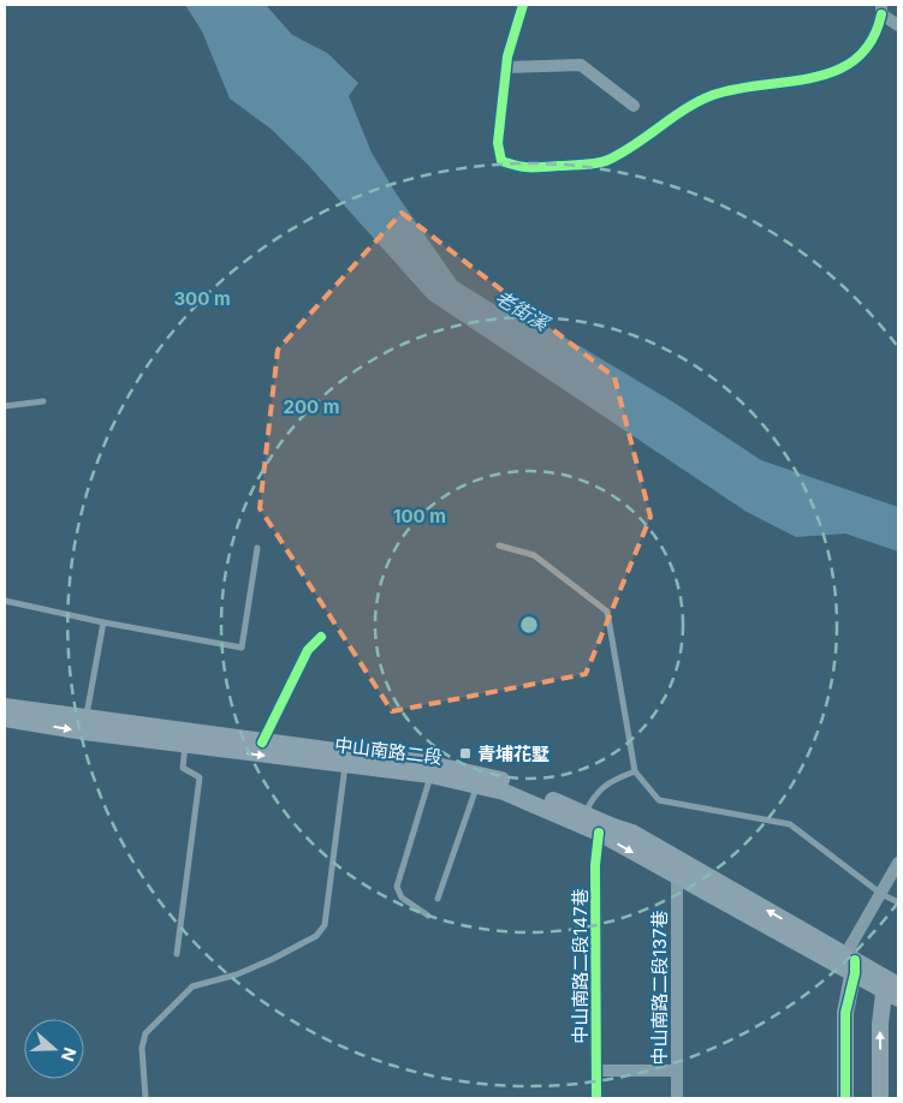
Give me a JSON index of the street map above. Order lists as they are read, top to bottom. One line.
{"streets":{"main road":["中山南路二段"],"street":["中山南路二段147巷","中山南路二段137巷"]},"crossings":[["中山南路二段","中山南路二段147巷"],["中山南路二段","中山南路二段137巷"]],"water":["老街溪"],"places":{"transit":["青埔花墅"]},"north":"right","rings":["300 m","200 m","100 m"]}
